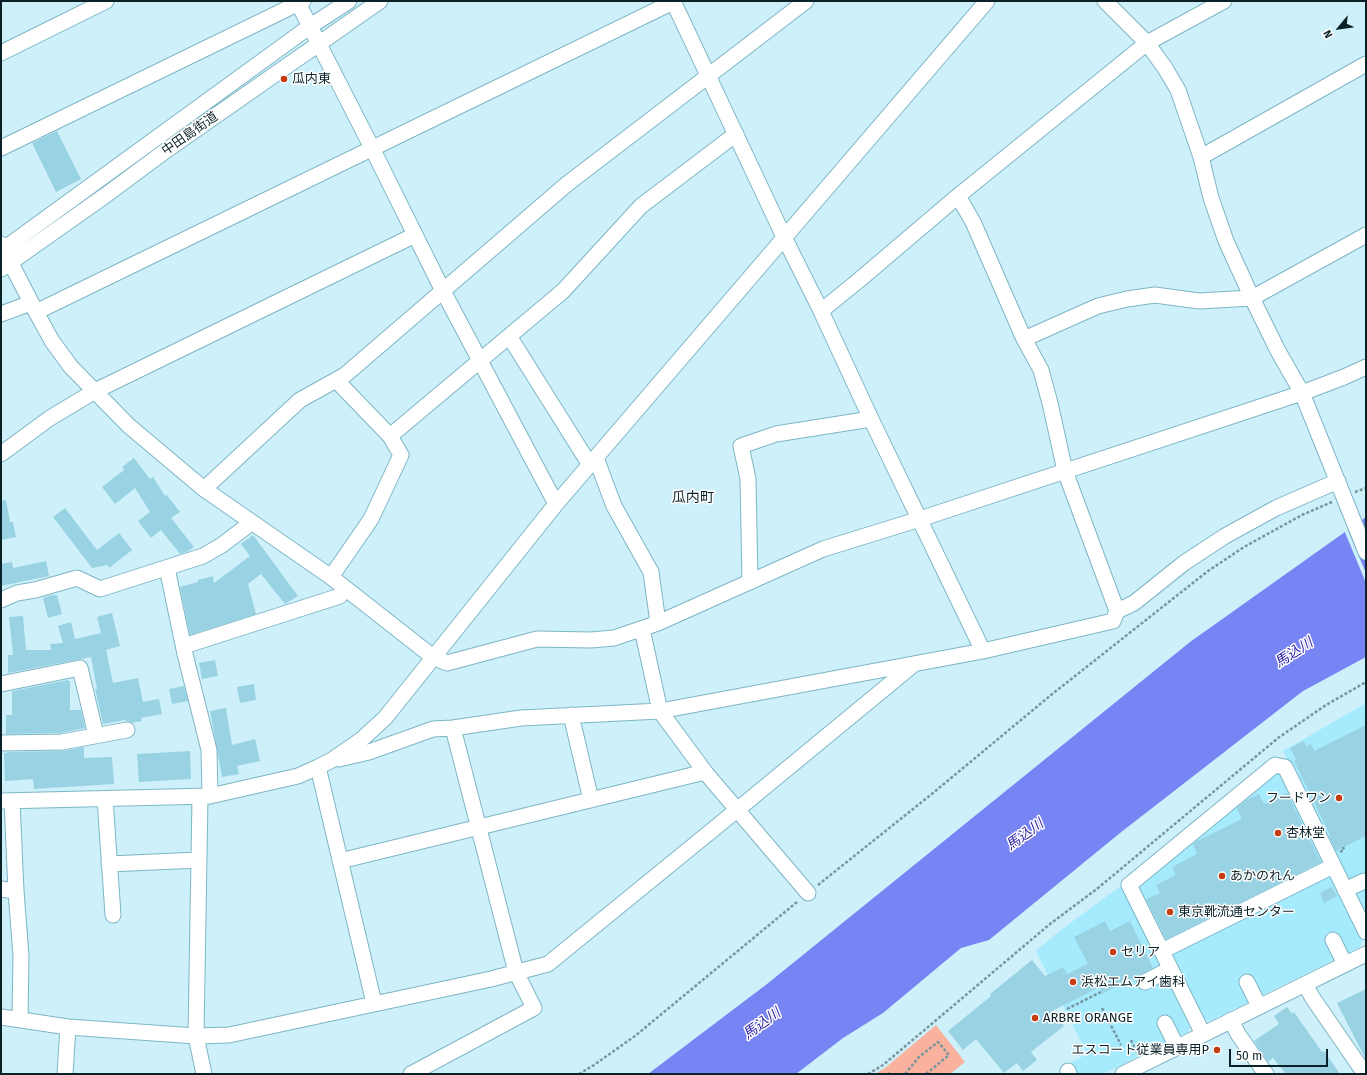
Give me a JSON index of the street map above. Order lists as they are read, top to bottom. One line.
{"streets":{"street":["中田島街道"]},"districts":["瓜内町"],"water":["馬込川"],"places":["瓜内東","フードワン","杏林堂","あかのれん","東京靴流通センター","セリア","浜松エムアイ歯科","ARBRE ORANGE","エスコート従業員専用P"],"scale_bar":"50 m","north":"bottom left"}
